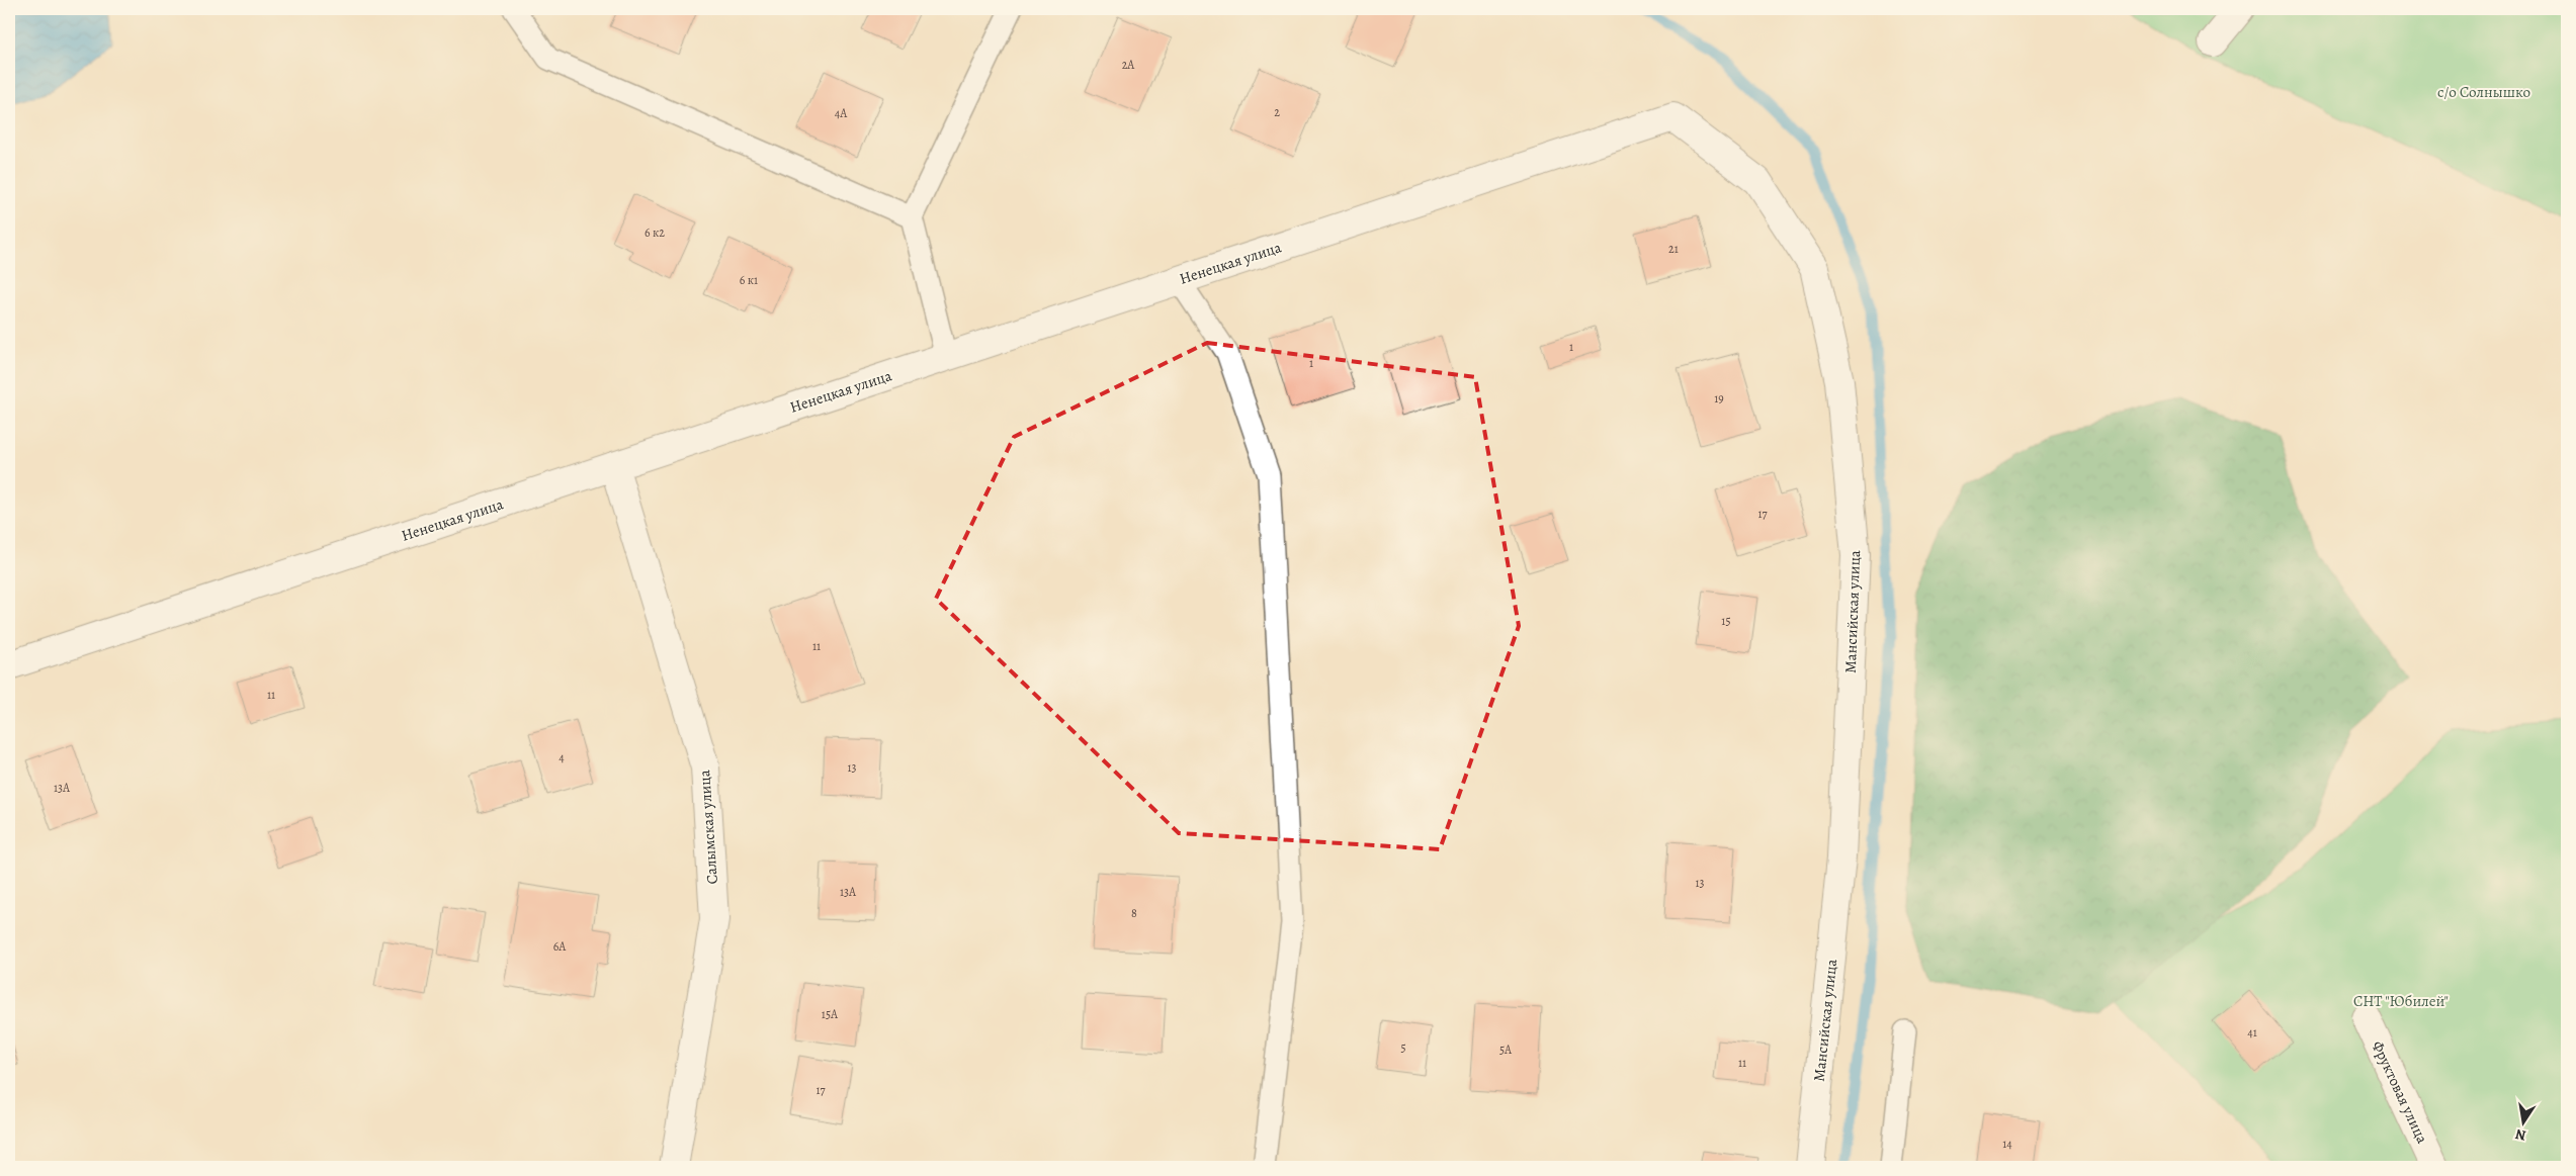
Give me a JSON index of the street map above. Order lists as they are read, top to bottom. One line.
{"streets":{"street":["Ненецкая улица","Мансийская улица","Салымская улица","Фруктовая улица"]},"crossings":[["Ненецкая улица","Мансийская улица"],["Ненецкая улица","Салымская улица"]],"parks":["с/о Солнышко","СНТ \"Юбилей\""],"house_numbers":["2А","2","4А","6 к2","21","6 к1","1","1","19","17","15","11","11","4","13","13А","13","13А","8","6А","15А","41","5","5А","11","17","14"],"north":"bottom"}
